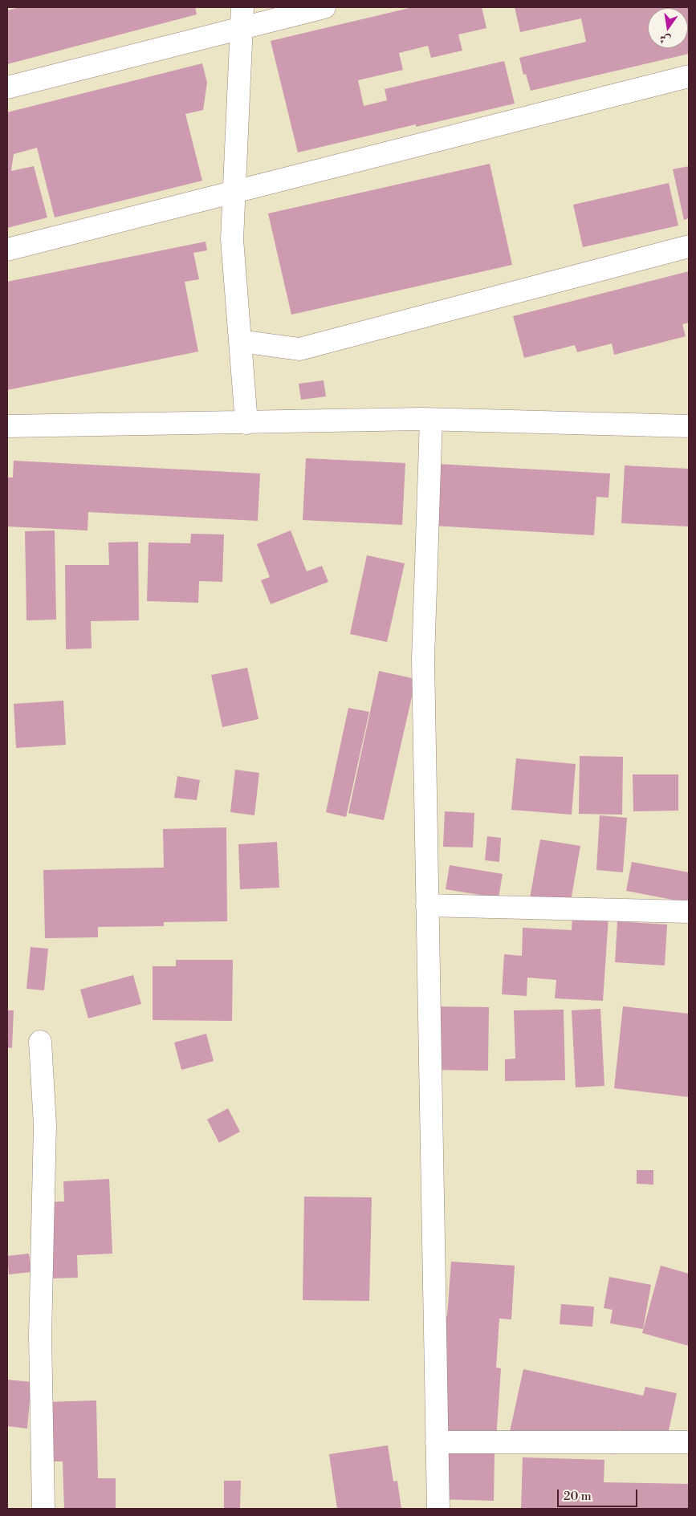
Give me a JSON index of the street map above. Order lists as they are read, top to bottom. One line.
{"scale_bar":"20 m","north":"bottom"}
